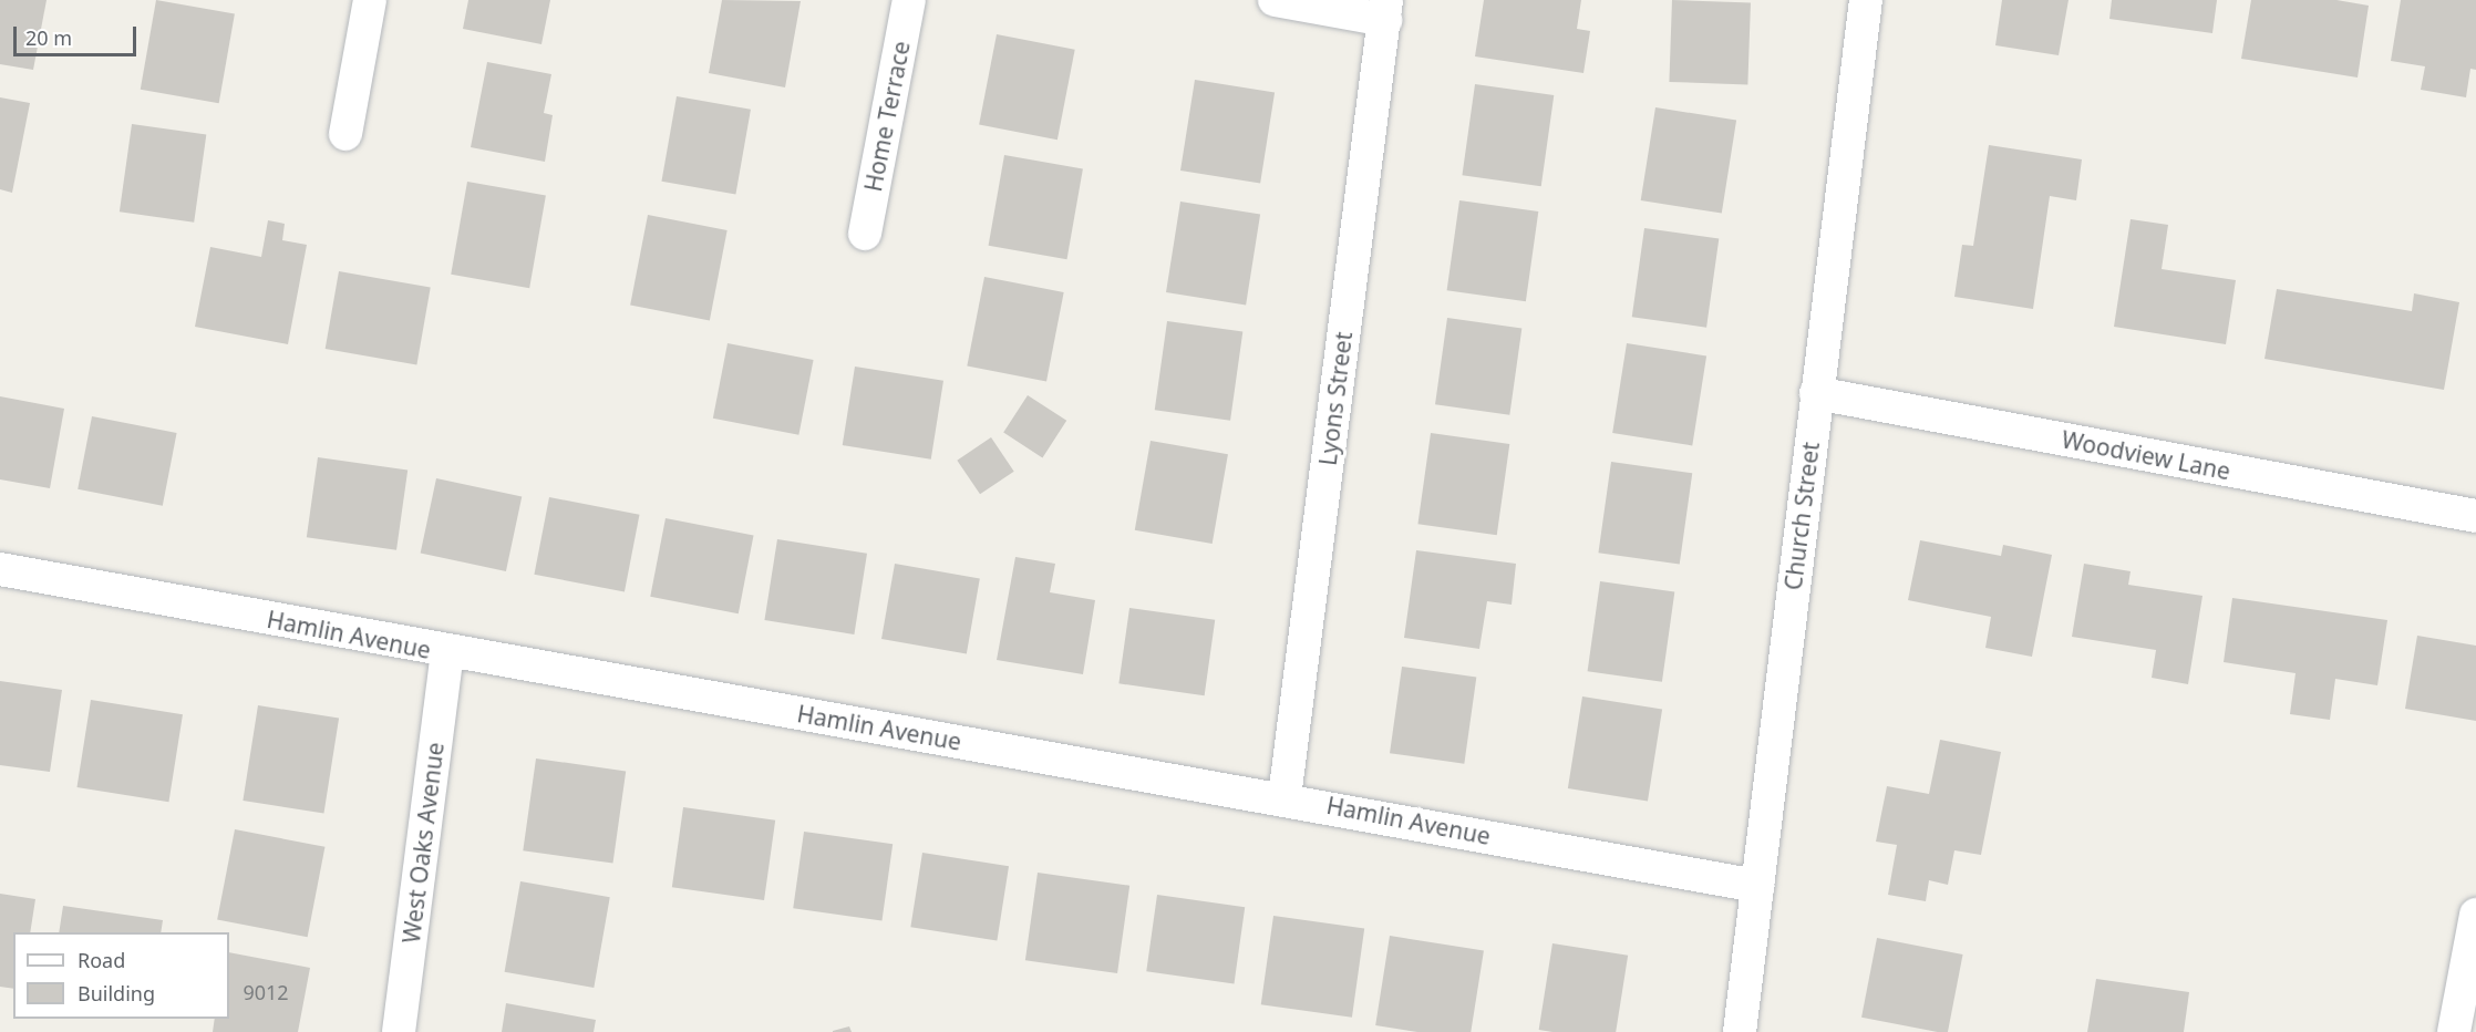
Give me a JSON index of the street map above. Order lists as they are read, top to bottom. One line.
{"streets":{"street":["Home Terrace","Lyons Street","Woodview Lane","Church Street","Hamlin Avenue","West Oaks Avenue"]},"crossings":[["Lyons Street","Hamlin Avenue"],["Woodview Lane","Church Street"],["Church Street","Hamlin Avenue"],["Hamlin Avenue","West Oaks Avenue"]],"house_numbers":["9012"],"legend":["Road","Building"],"scale_bar":"20 m"}
